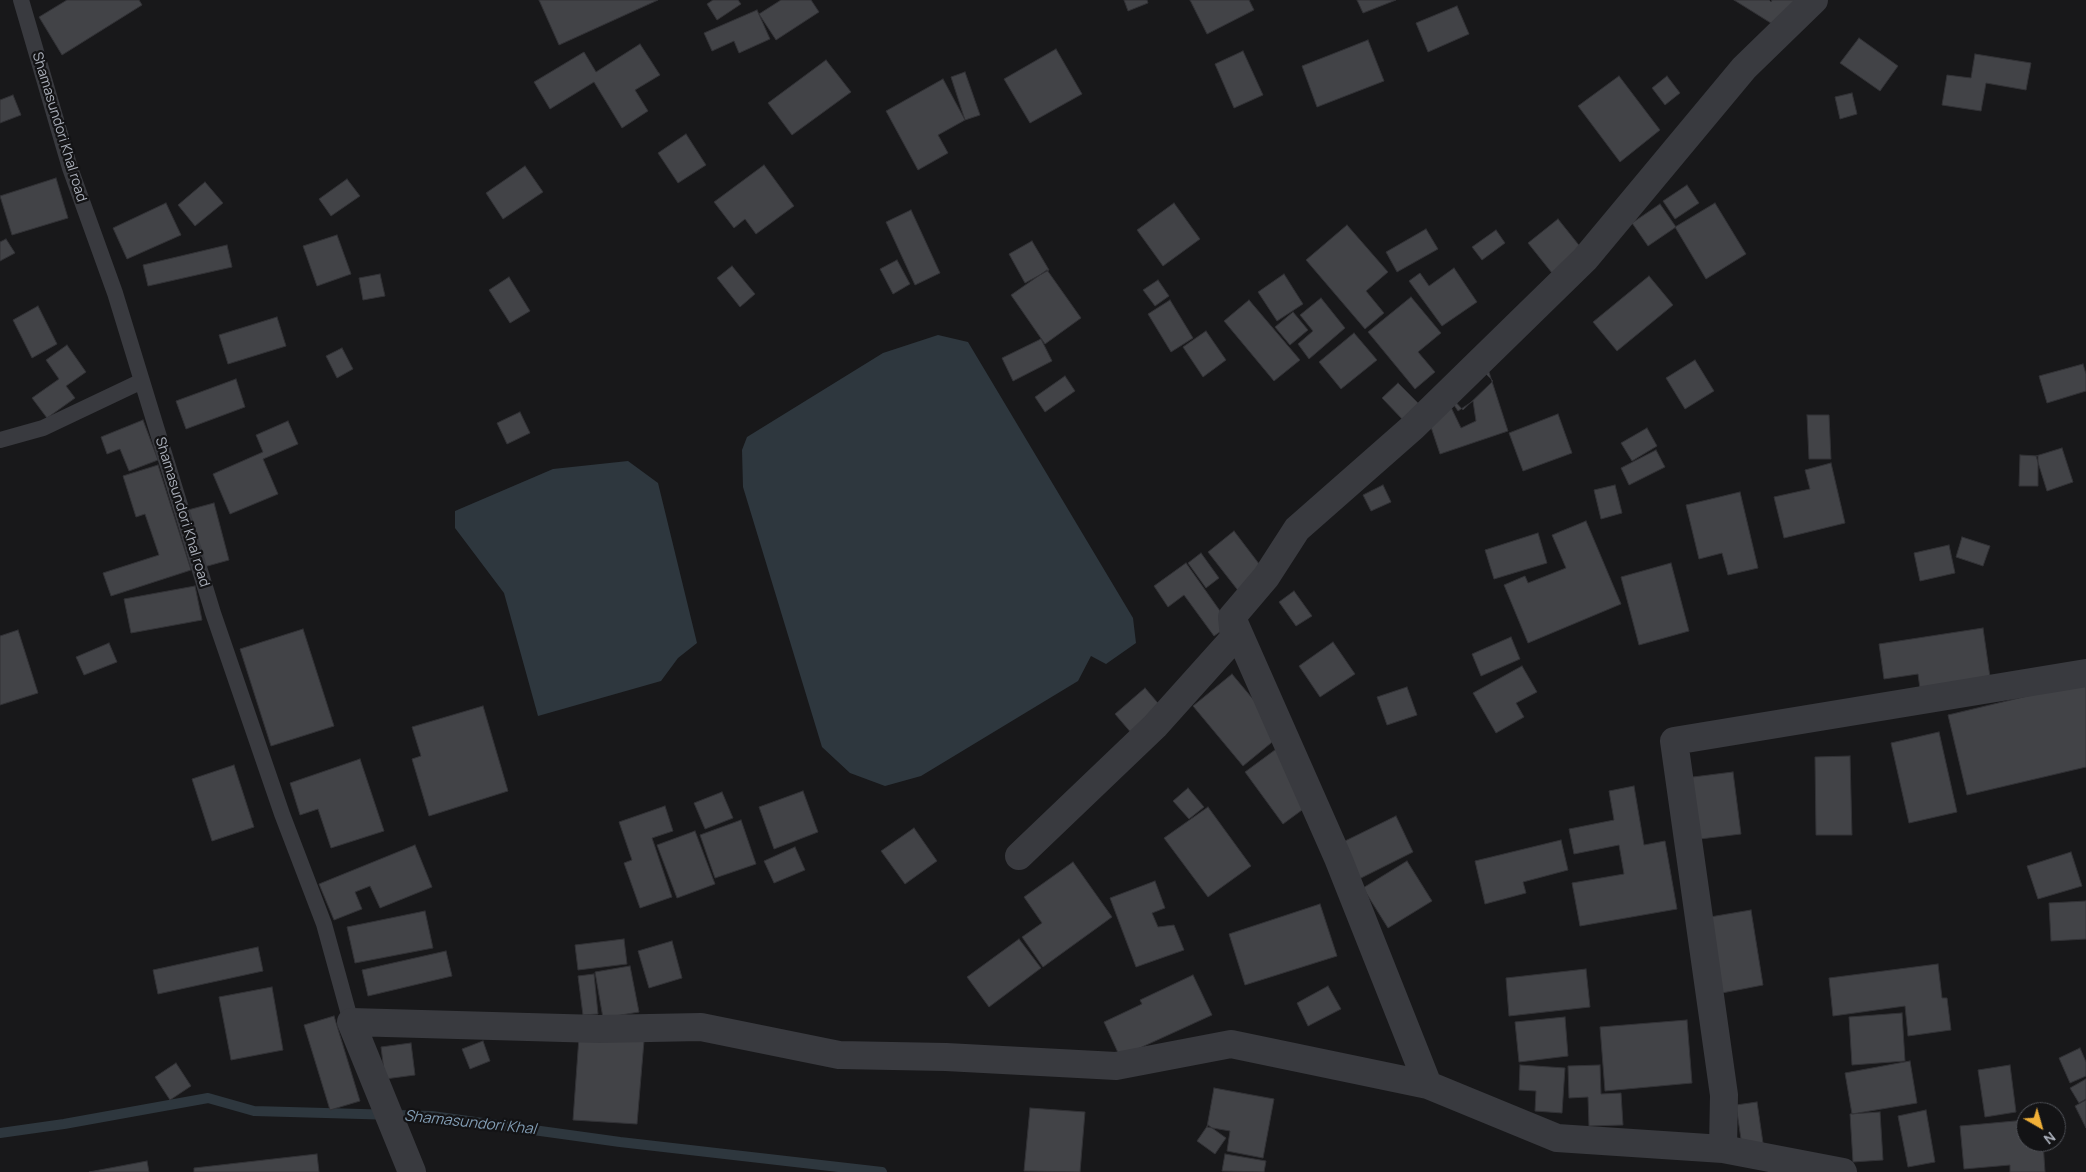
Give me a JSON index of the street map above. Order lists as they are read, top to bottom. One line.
{"streets":{"lane":["Shamasundori Khal road"]},"water":["Shamasundori Khal"],"north":"bottom right"}
